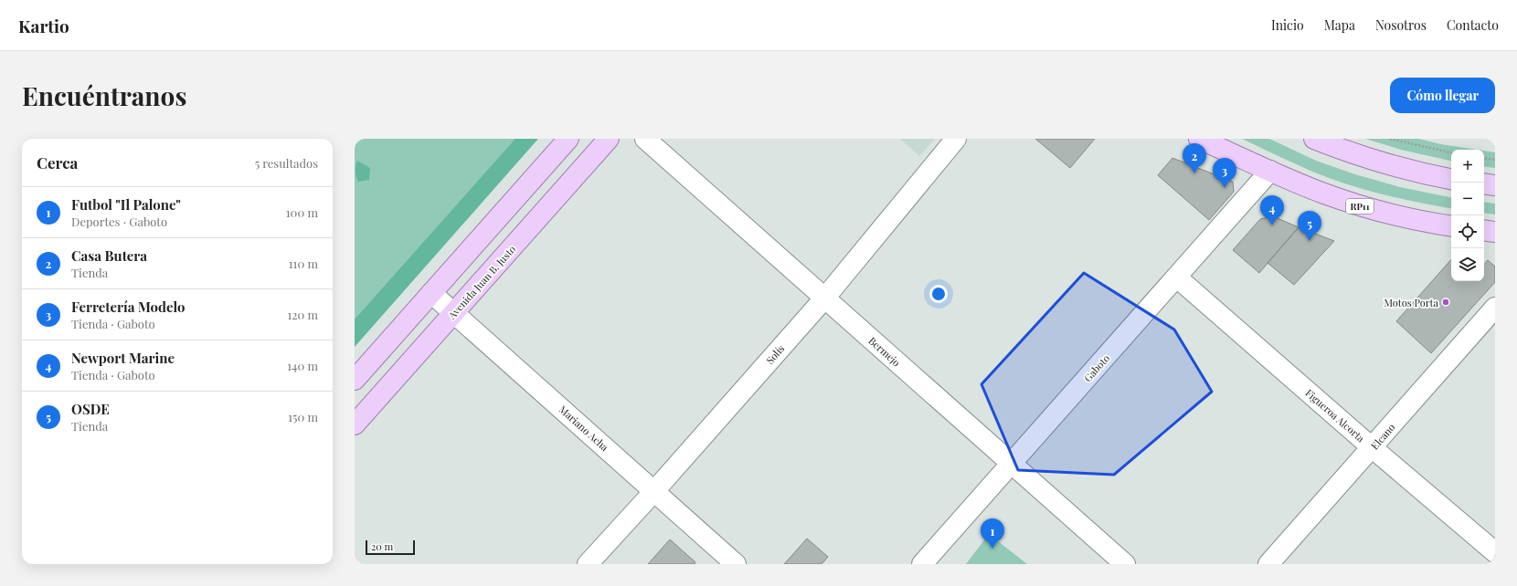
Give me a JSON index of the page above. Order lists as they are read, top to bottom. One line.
{"streets":{"main road":["RP11","Avenida Juan B. Justo"],"street":["Bermejo","Solís","Gaboto","Figueroa Alcorta","Mariano Acha","Elcano"]},"crossings":[["RP11","Gaboto"],["Avenida Juan B. Justo","Mariano Acha"],["Bermejo","Solís"],["Bermejo","Gaboto"],["Solís","Mariano Acha"],["Gaboto","Figueroa Alcorta"],["Figueroa Alcorta","Elcano"]],"places":["Motos Porta"],"scale_bar":"20 m","page":{"header":"Kartio","nav":["Inicio","Mapa","Nosotros","Contacto"],"buttons":"Cómo llegar","title":"Encuéntranos","heading":["Cerca","5 resultados"],"pins":["2","3","4","5","1"],"map_buttons":["+","−"],"list":[{"mark":"1","name":"Futbol \"Il Palone\"","note":"Deportes · Gaboto","value":"100 m"},{"mark":"2","name":"Casa Butera","note":"Tienda","value":"110 m"},{"mark":"3","name":"Ferretería Modelo","note":"Tienda · Gaboto","value":"120 m"},{"mark":"4","name":"Newport Marine","note":"Tienda · Gaboto","value":"140 m"},{"mark":"5","name":"OSDE","note":"Tienda","value":"150 m"}],"scale":"20 m"}}
